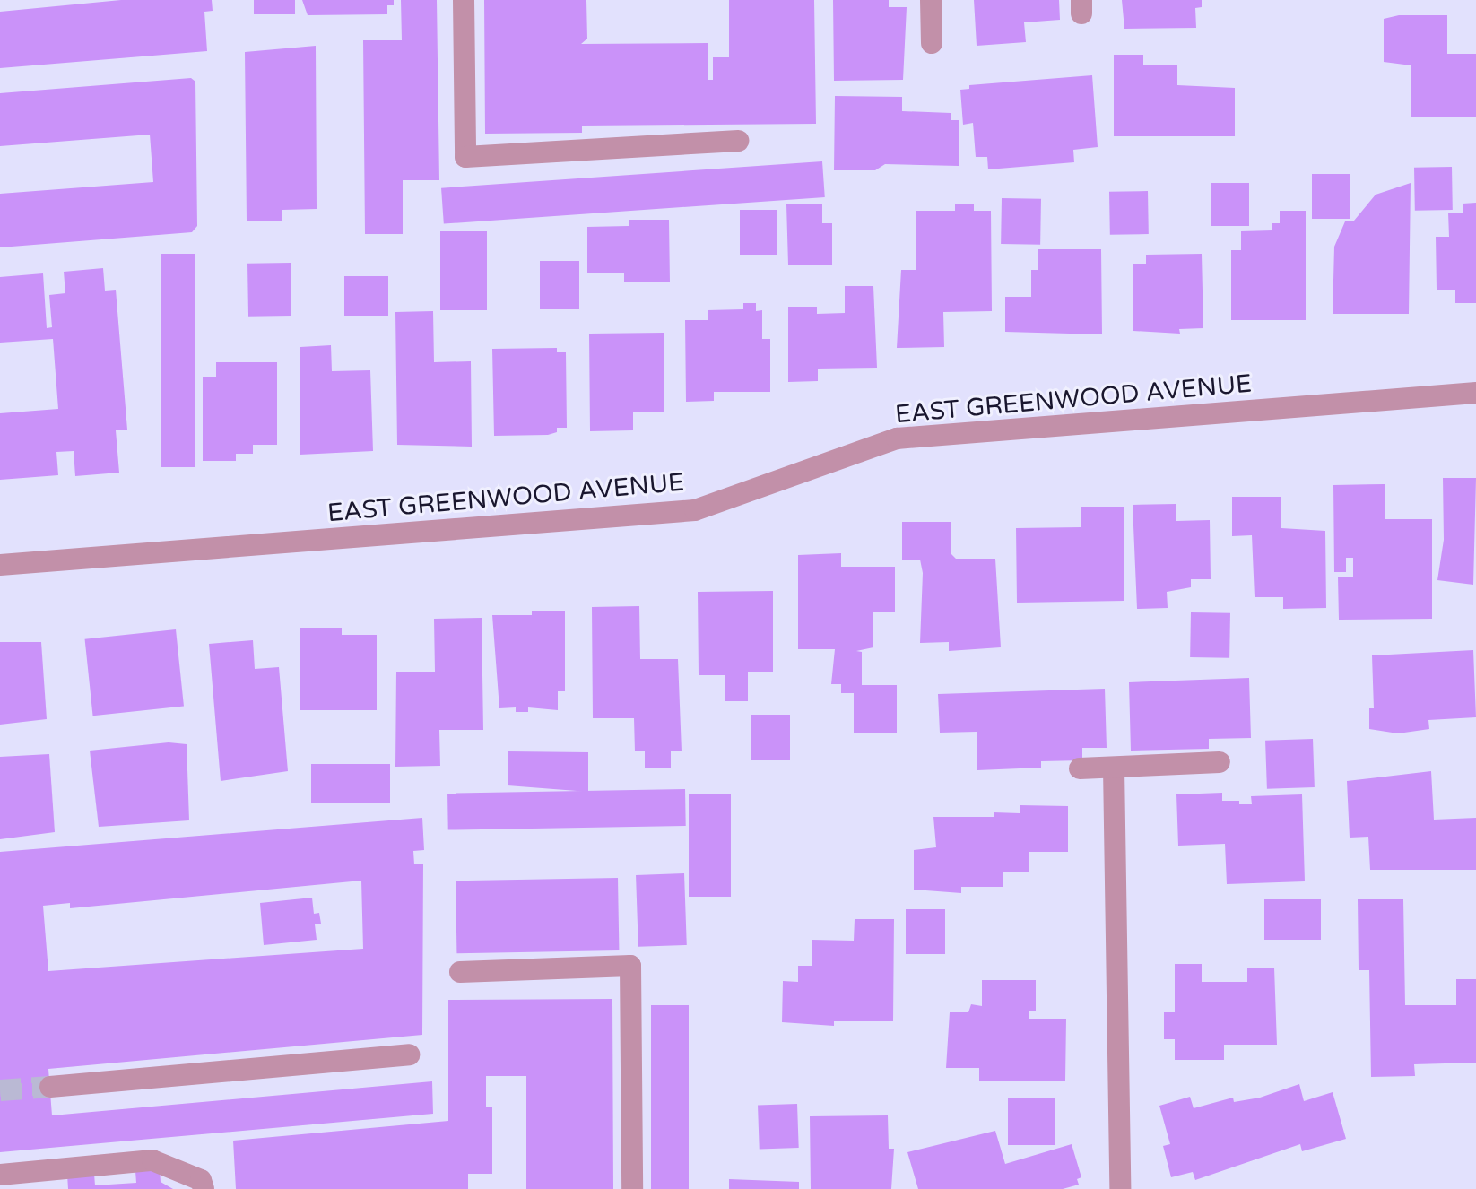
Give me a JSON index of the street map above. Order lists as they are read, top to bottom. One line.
{"streets":{"street":["EAST GREENWOOD AVENUE"]}}
